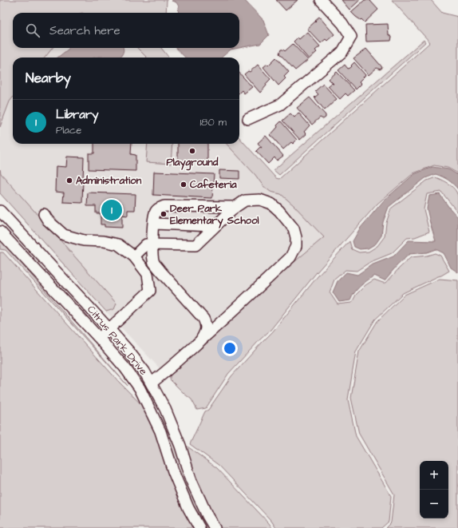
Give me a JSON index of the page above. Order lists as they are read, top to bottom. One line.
{"streets":{"street":["Citrus Park Drive"]},"places":["Playground","Administration","Cafeteria","Deer Park Elementary School"],"page":{"search":"Search here","heading":"Nearby","list":[{"mark":"1","name":"Library","note":"Place","value":"180 m"}],"pins":"1","map_buttons":["+","−"]}}
